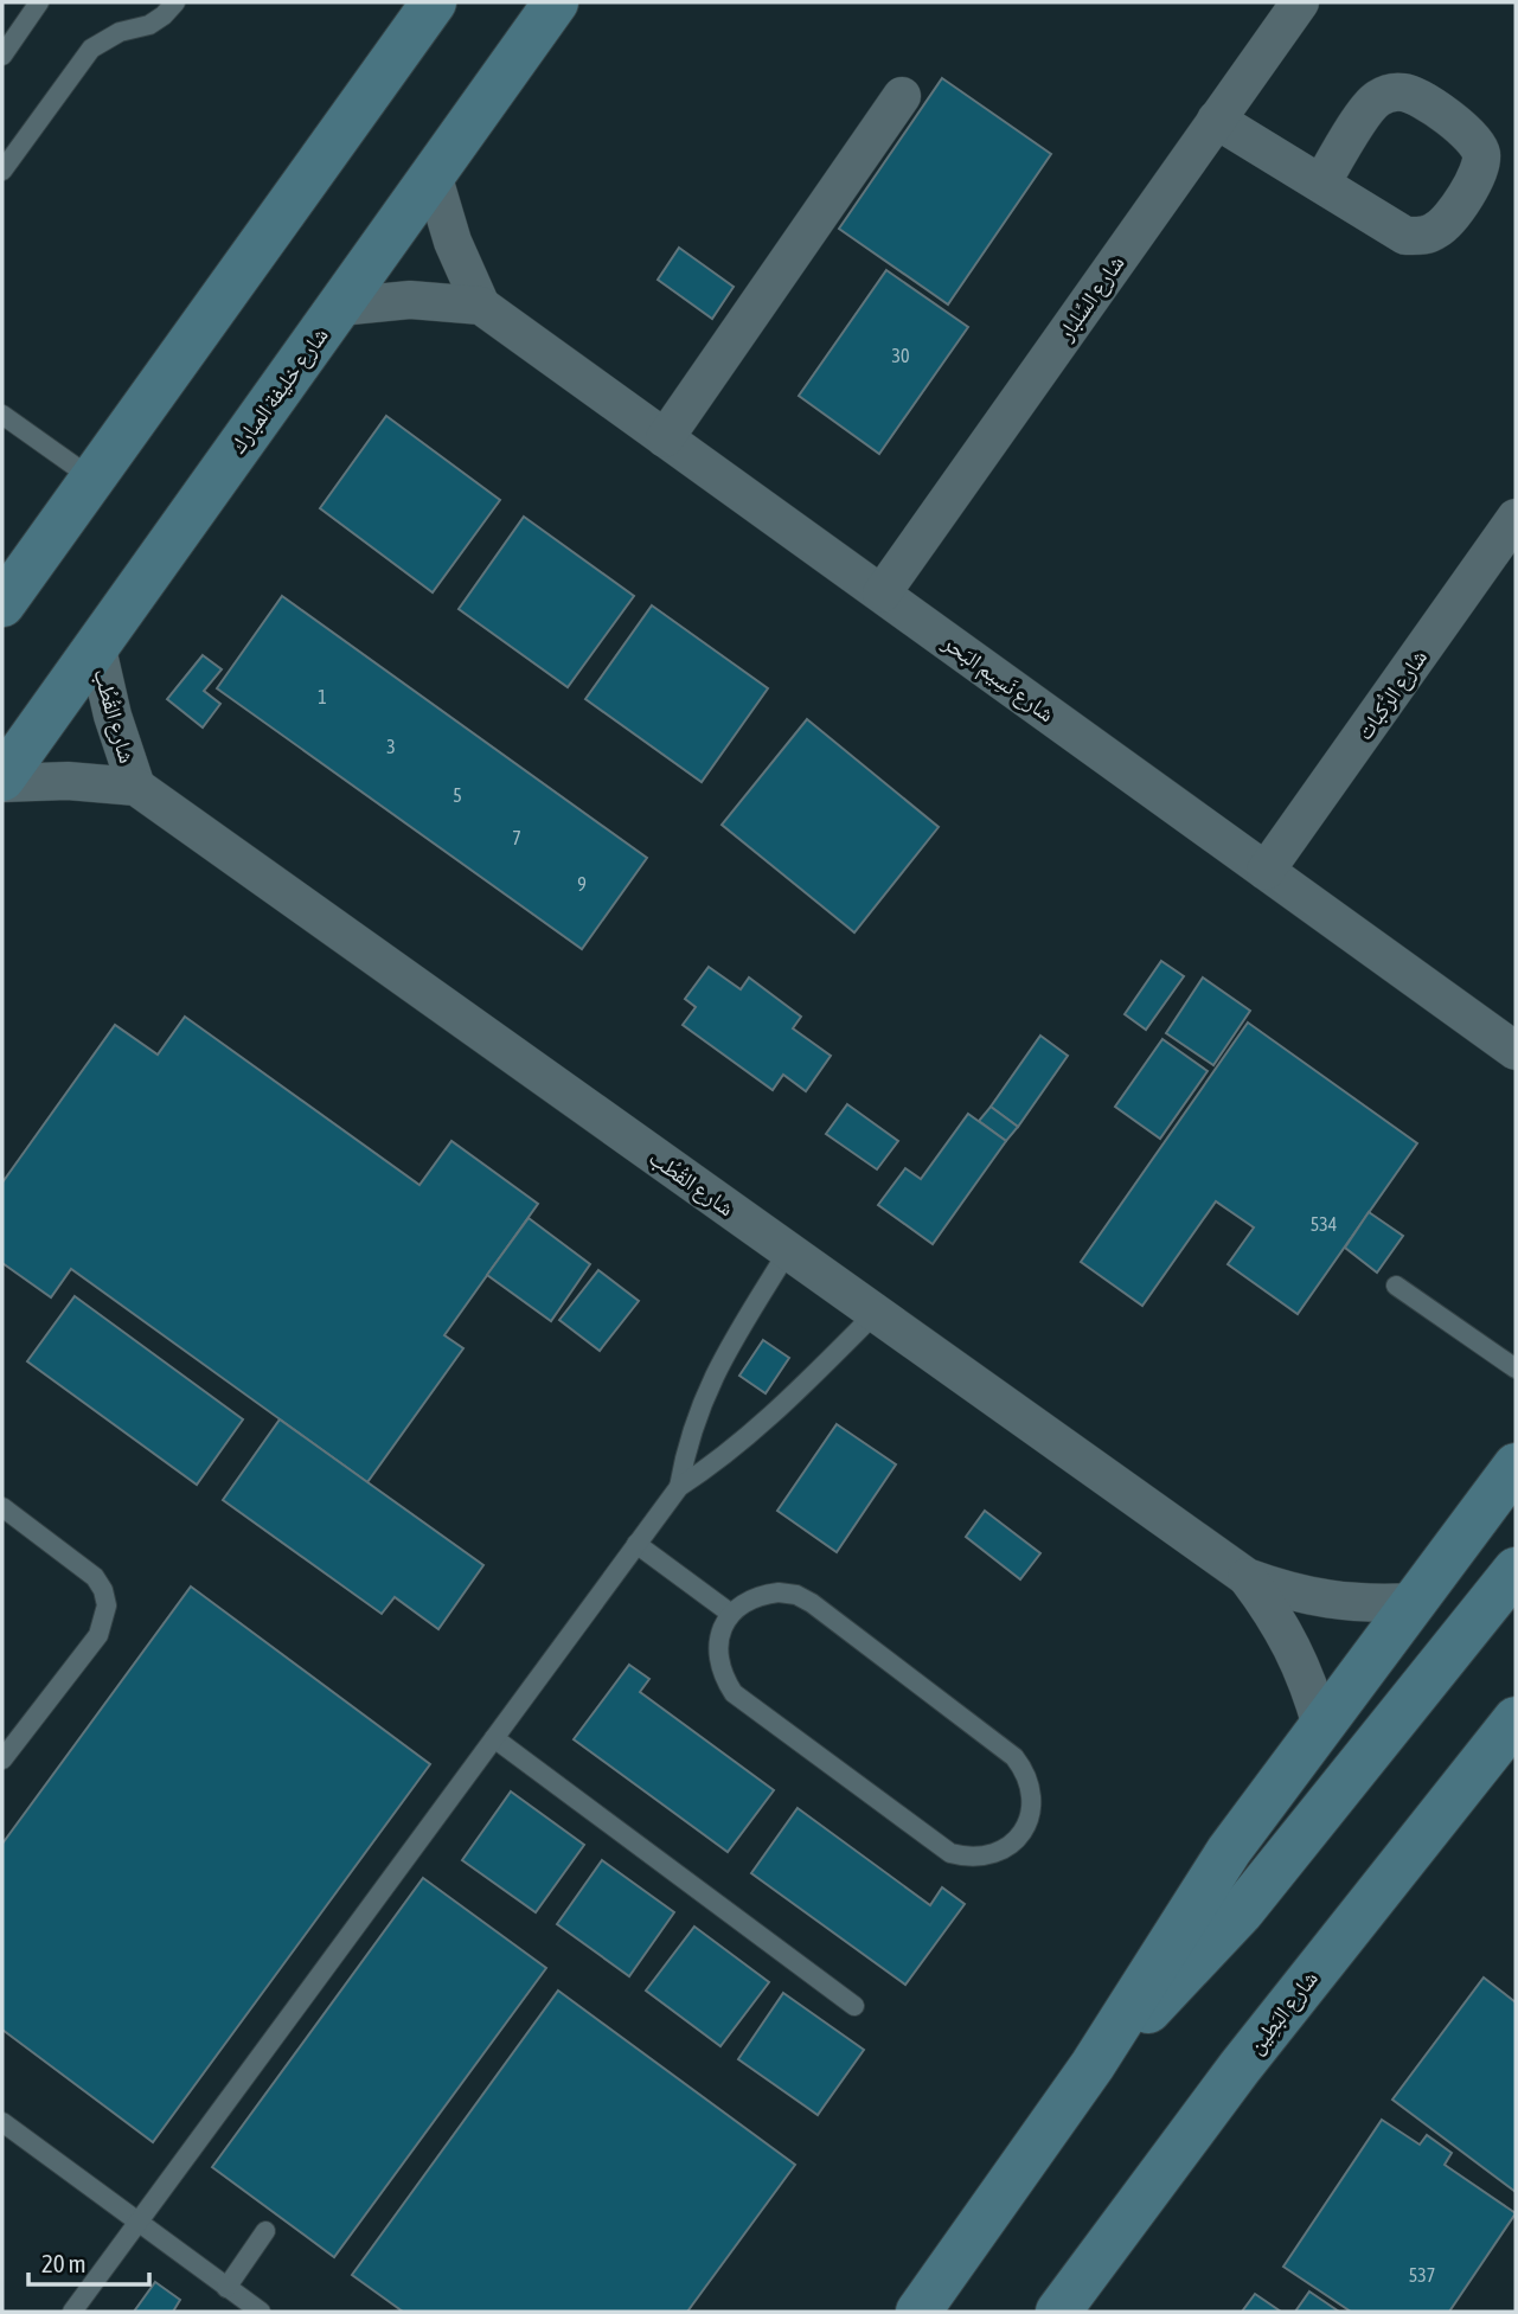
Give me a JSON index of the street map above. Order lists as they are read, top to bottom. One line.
{"streets":{"main road":["شارع خليفة المبارك","شارع البَطِين"],"street":["شارع السِّلبار","شارع نَسِيم البَحر","شارع الرُّكبات","شارع القُطُب"]},"crossings":[["شارع السِّلبار","شارع نَسِيم البَحر"],["شارع خليفة المبارك","شارع نَسِيم البَحر"],["شارع خليفة المبارك","شارع القُطُب"],["شارع نَسِيم البَحر","شارع الرُّكبات"]],"house_numbers":["30","1","3","5","7","9","534","537"],"scale_bar":"20 m"}
